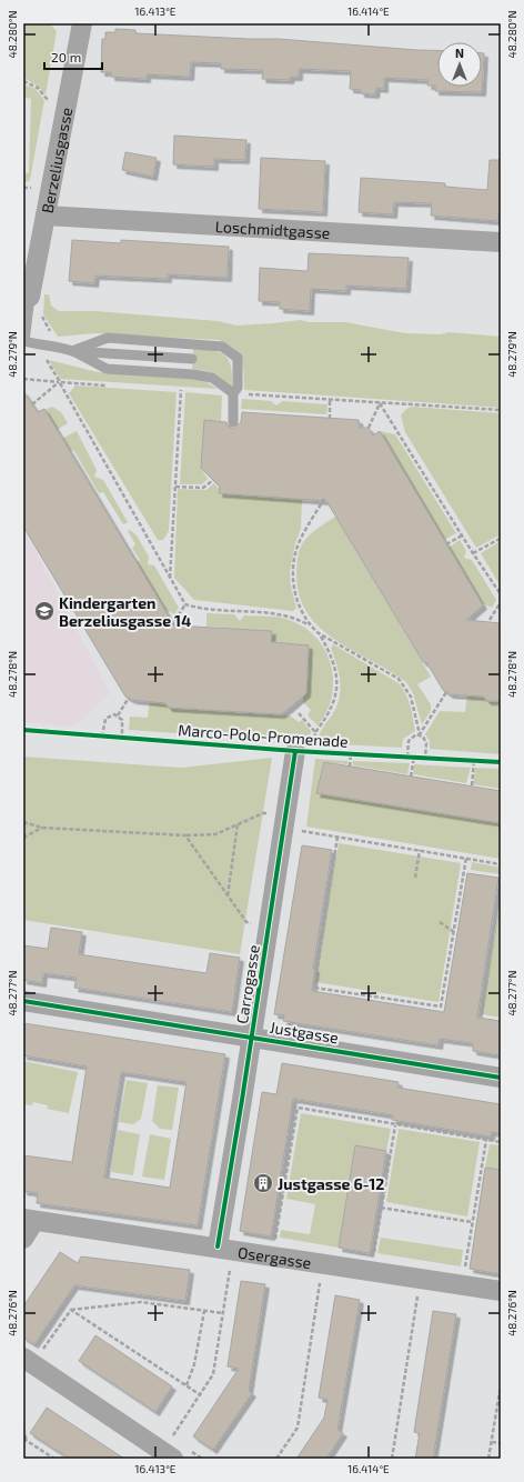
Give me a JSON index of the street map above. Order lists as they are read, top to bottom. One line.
{"streets":{"street":["Berzeliusgasse","Loschmidtgasse","Carrogasse","Justgasse","Osergasse"],"cycle path":["Marco-Polo-Promenade"]},"crossings":[["Berzeliusgasse","Loschmidtgasse"],["Marco-Polo-Promenade","Carrogasse"],["Carrogasse","Justgasse"],["Carrogasse","Osergasse"]],"places":{"school or university":["Kindergarten Berzeliusgasse 14"],"building":["Justgasse 6-12"]},"scale_bar":"20 m","north":"top","coordinates":["16.413°E","16.414°E","48.280°N","48.279°N","48.278°N","48.277°N","48.276°N"]}
